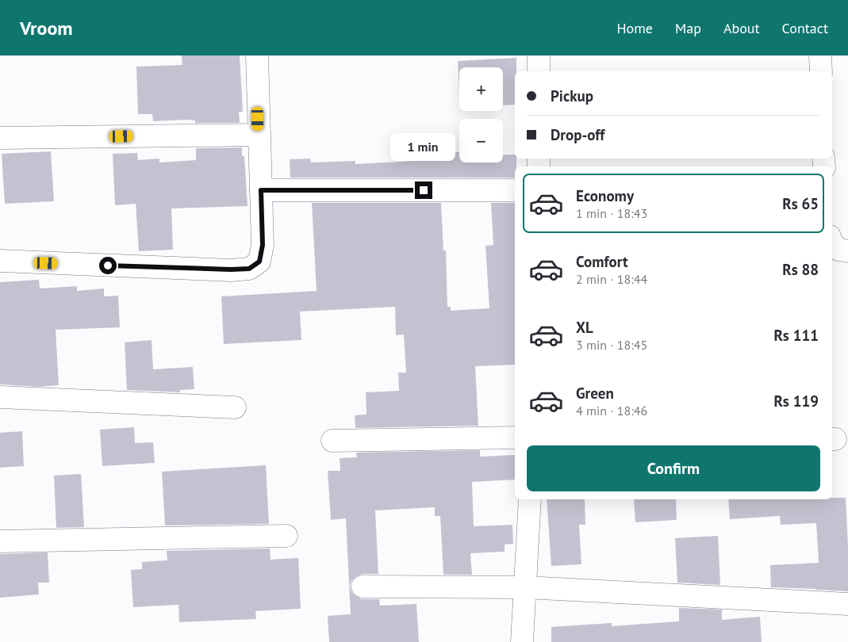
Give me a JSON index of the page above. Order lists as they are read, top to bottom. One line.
{"page":{"header":"Vroom","nav":["Home","Map","About","Contact"],"map_buttons":["+","−"],"banner":["Pickup","Drop-off"],"bubble":"1 min","list":[{"name":"Economy","note":"1 min · 18:43","value":"Rs 65"},{"name":"Comfort","note":"2 min · 18:44","value":"Rs 88"},{"name":"XL","note":"3 min · 18:45","value":"Rs 111"},{"name":"Green","note":"4 min · 18:46","value":"Rs 119"}],"buttons":"Confirm"}}
